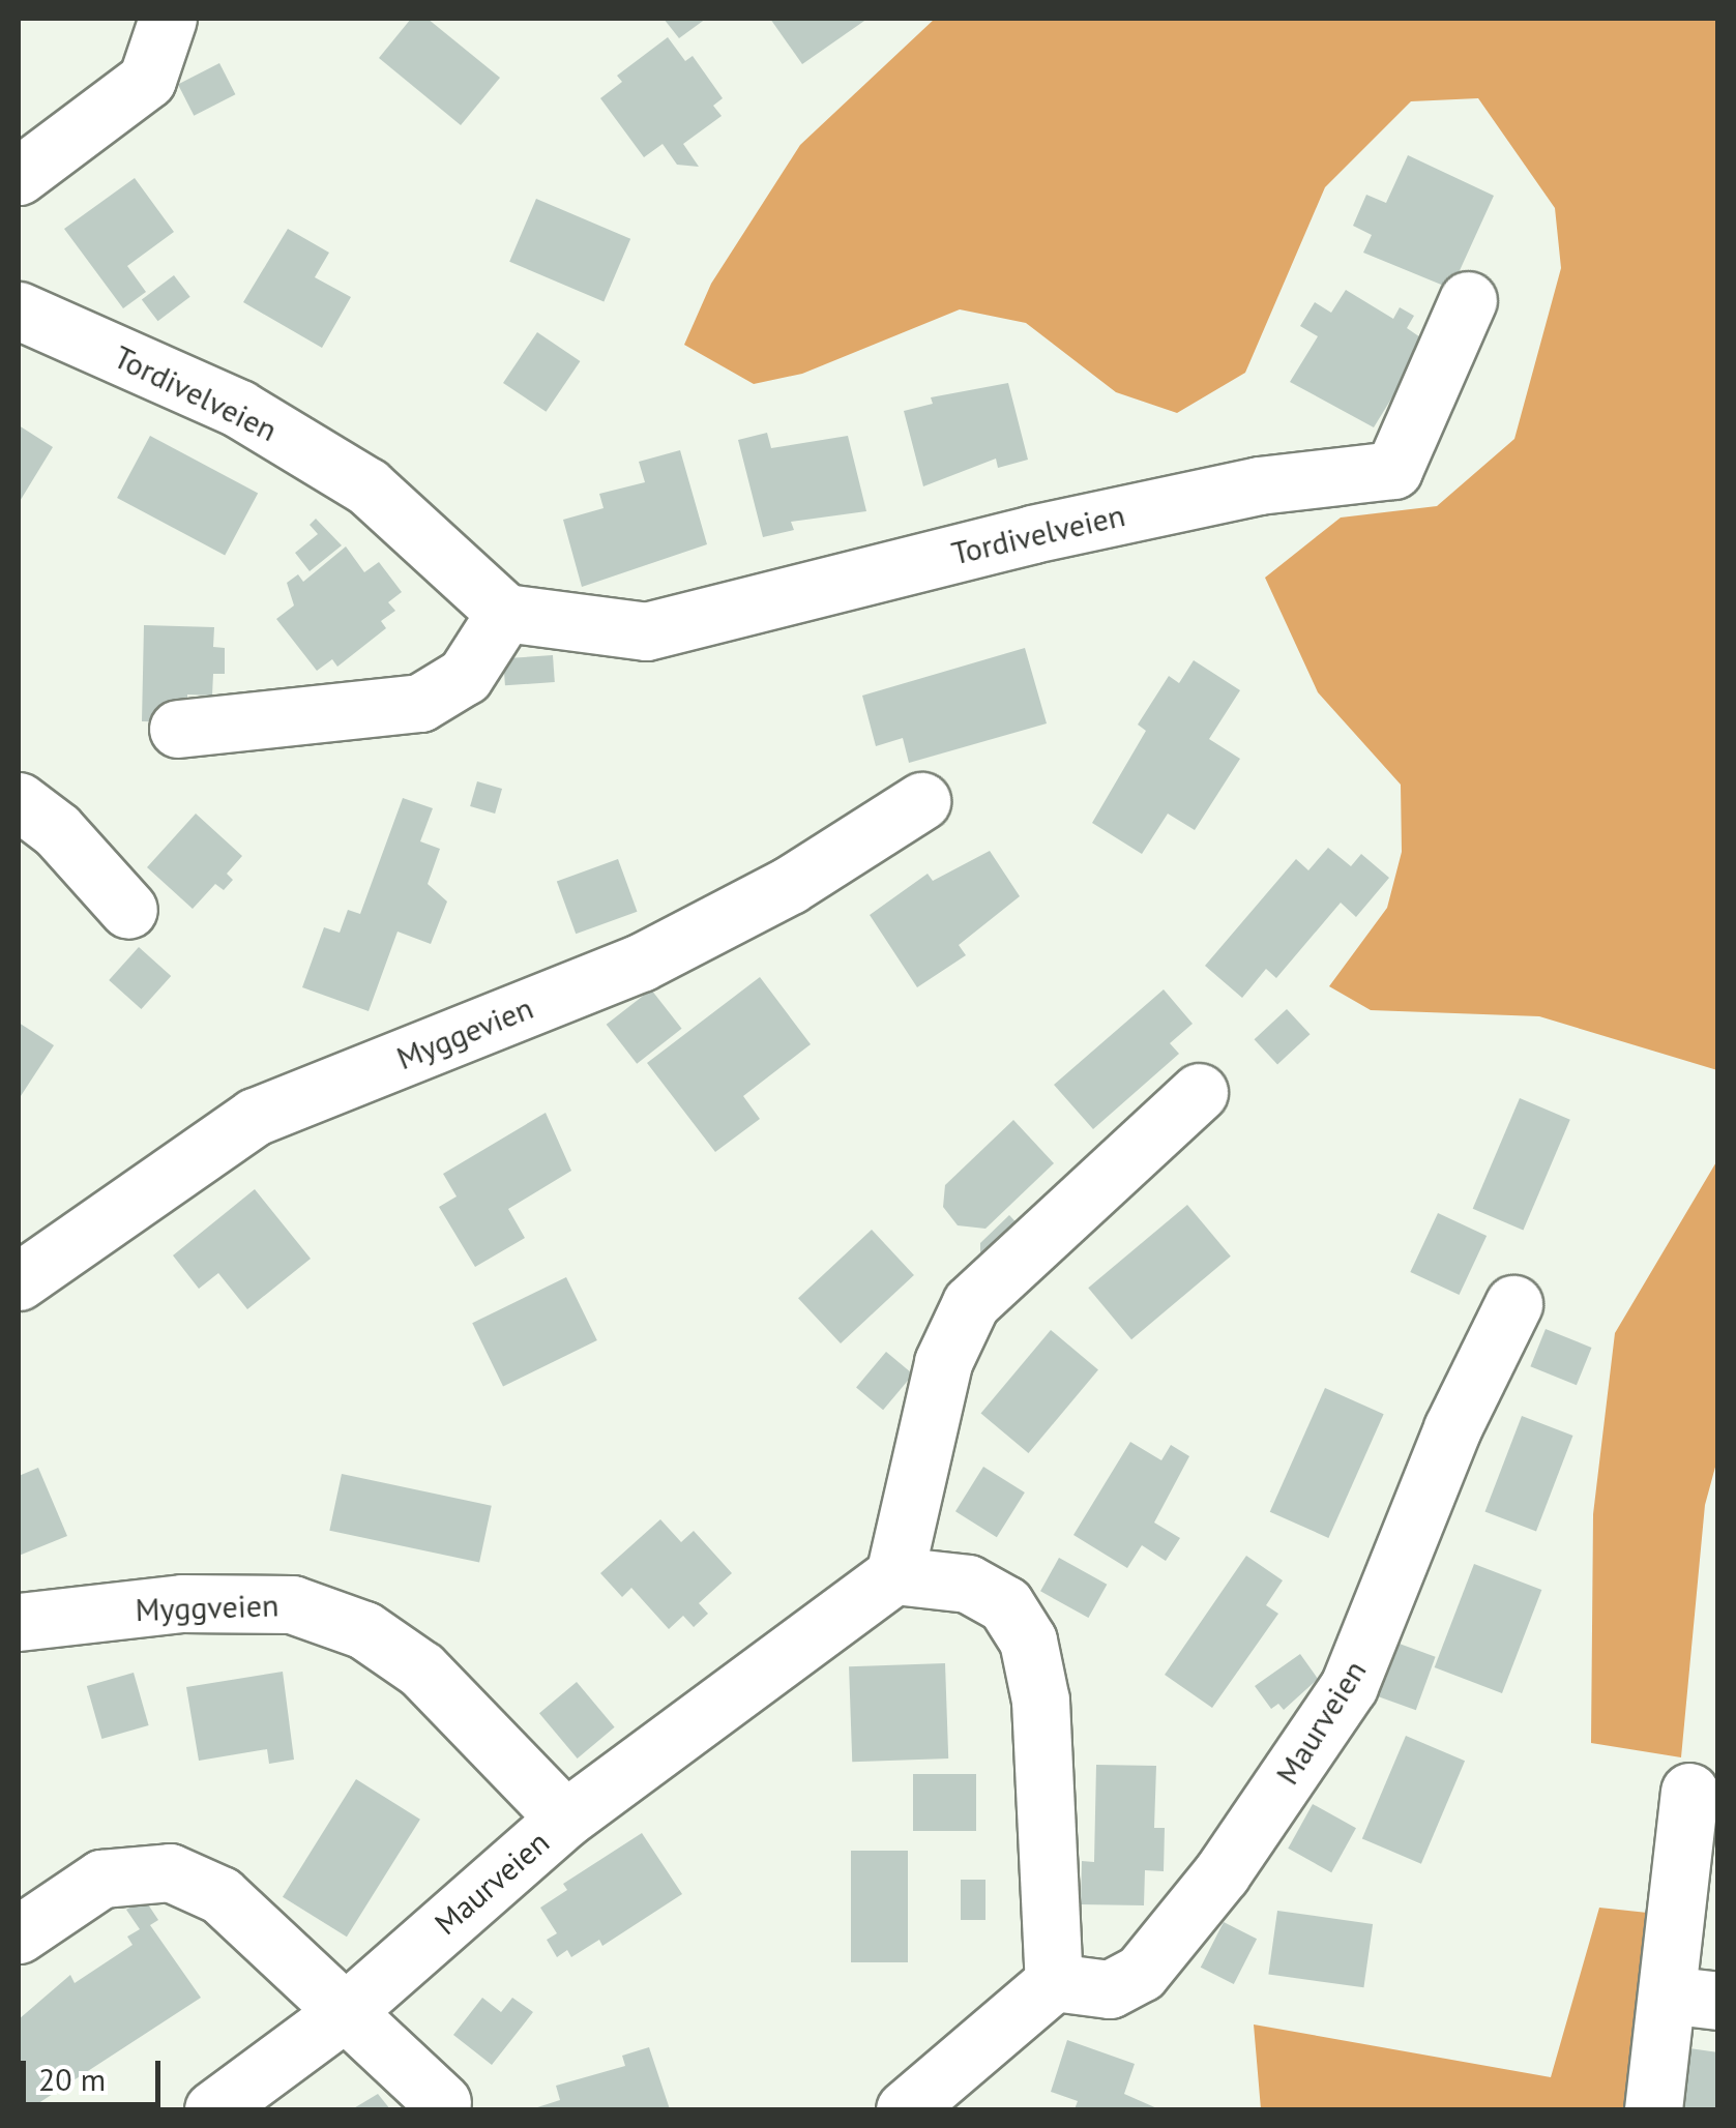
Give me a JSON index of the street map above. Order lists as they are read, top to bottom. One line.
{"streets":{"street":["Tordivelveien","Myggevien","Myggveien","Maurveien"]},"crossings":[["Myggveien","Maurveien"]],"scale_bar":"20 m"}
